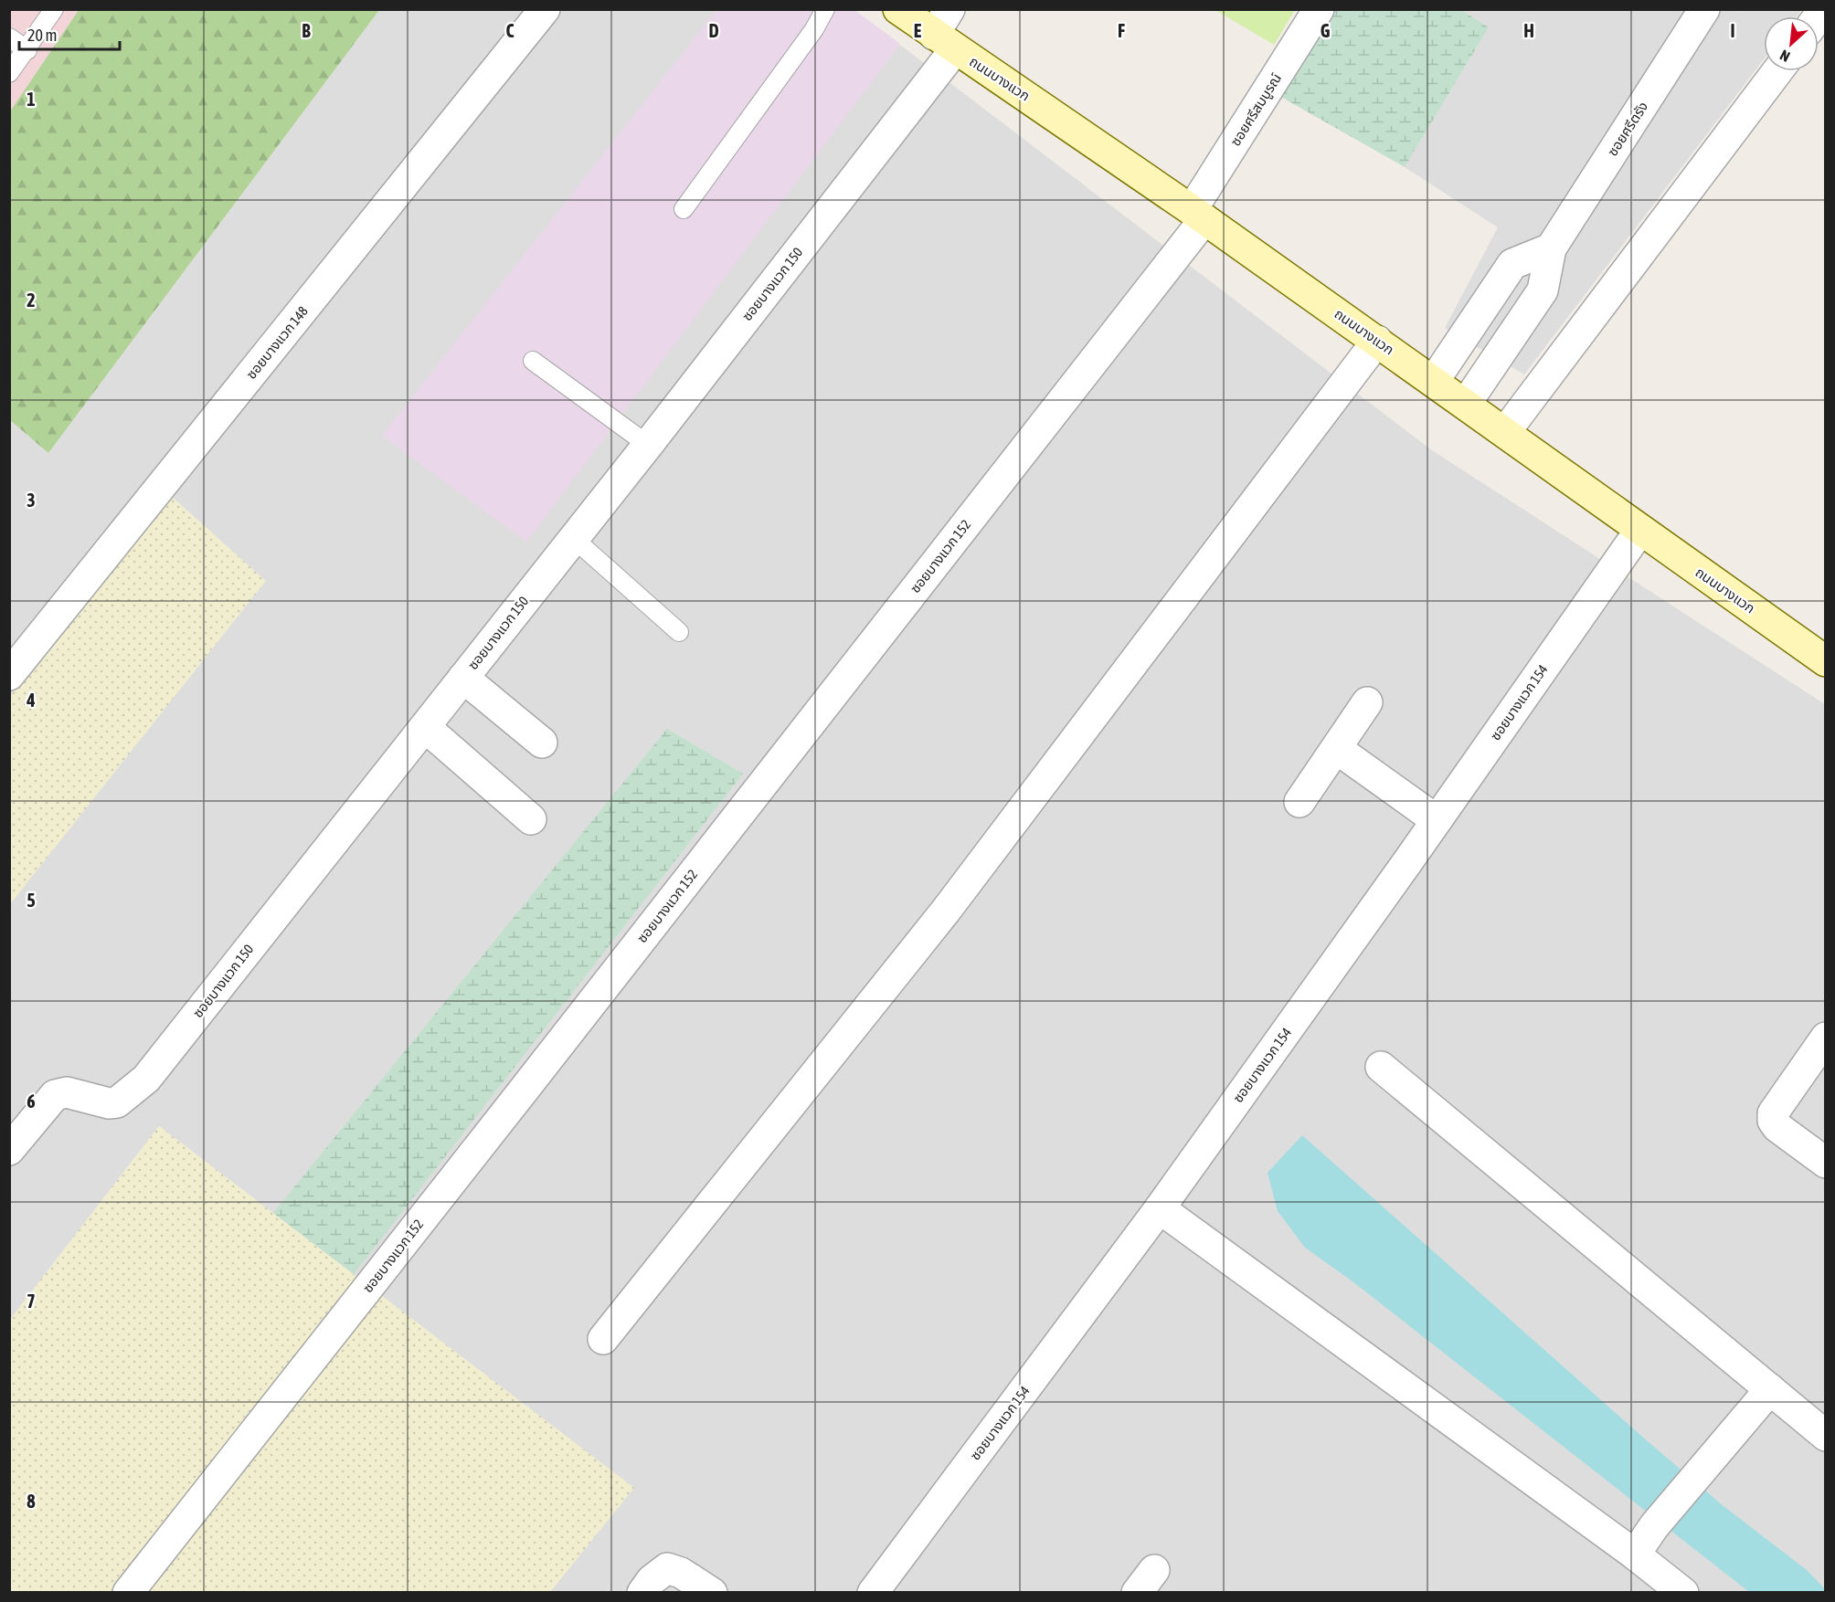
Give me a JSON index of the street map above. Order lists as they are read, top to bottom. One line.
{"streets":{"main road":["ถนนบางแวก"],"street":["ซอยศรีสมบูรณ์","ซอยศรีตรัง","ซอยบางแวก 150","ซอยบางแวก 148","ซอยบางแวก 152","ซอยบางแวก 154"]},"crossings":[["ถนนบางแวก","ซอยศรีสมบูรณ์"],["ถนนบางแวก","ซอยศรีตรัง"],["ถนนบางแวก","ซอยบางแวก 150"],["ถนนบางแวก","ซอยบางแวก 152"],["ถนนบางแวก","ซอยบางแวก 154"],["ซอยศรีสมบูรณ์","ซอยบางแวก 152"]],"scale_bar":"20 m","north":"bottom left","grid":{"columns":["B","C","D","E","F","G","H","I"],"rows":["1","2","3","4","5","6","7","8"]}}
